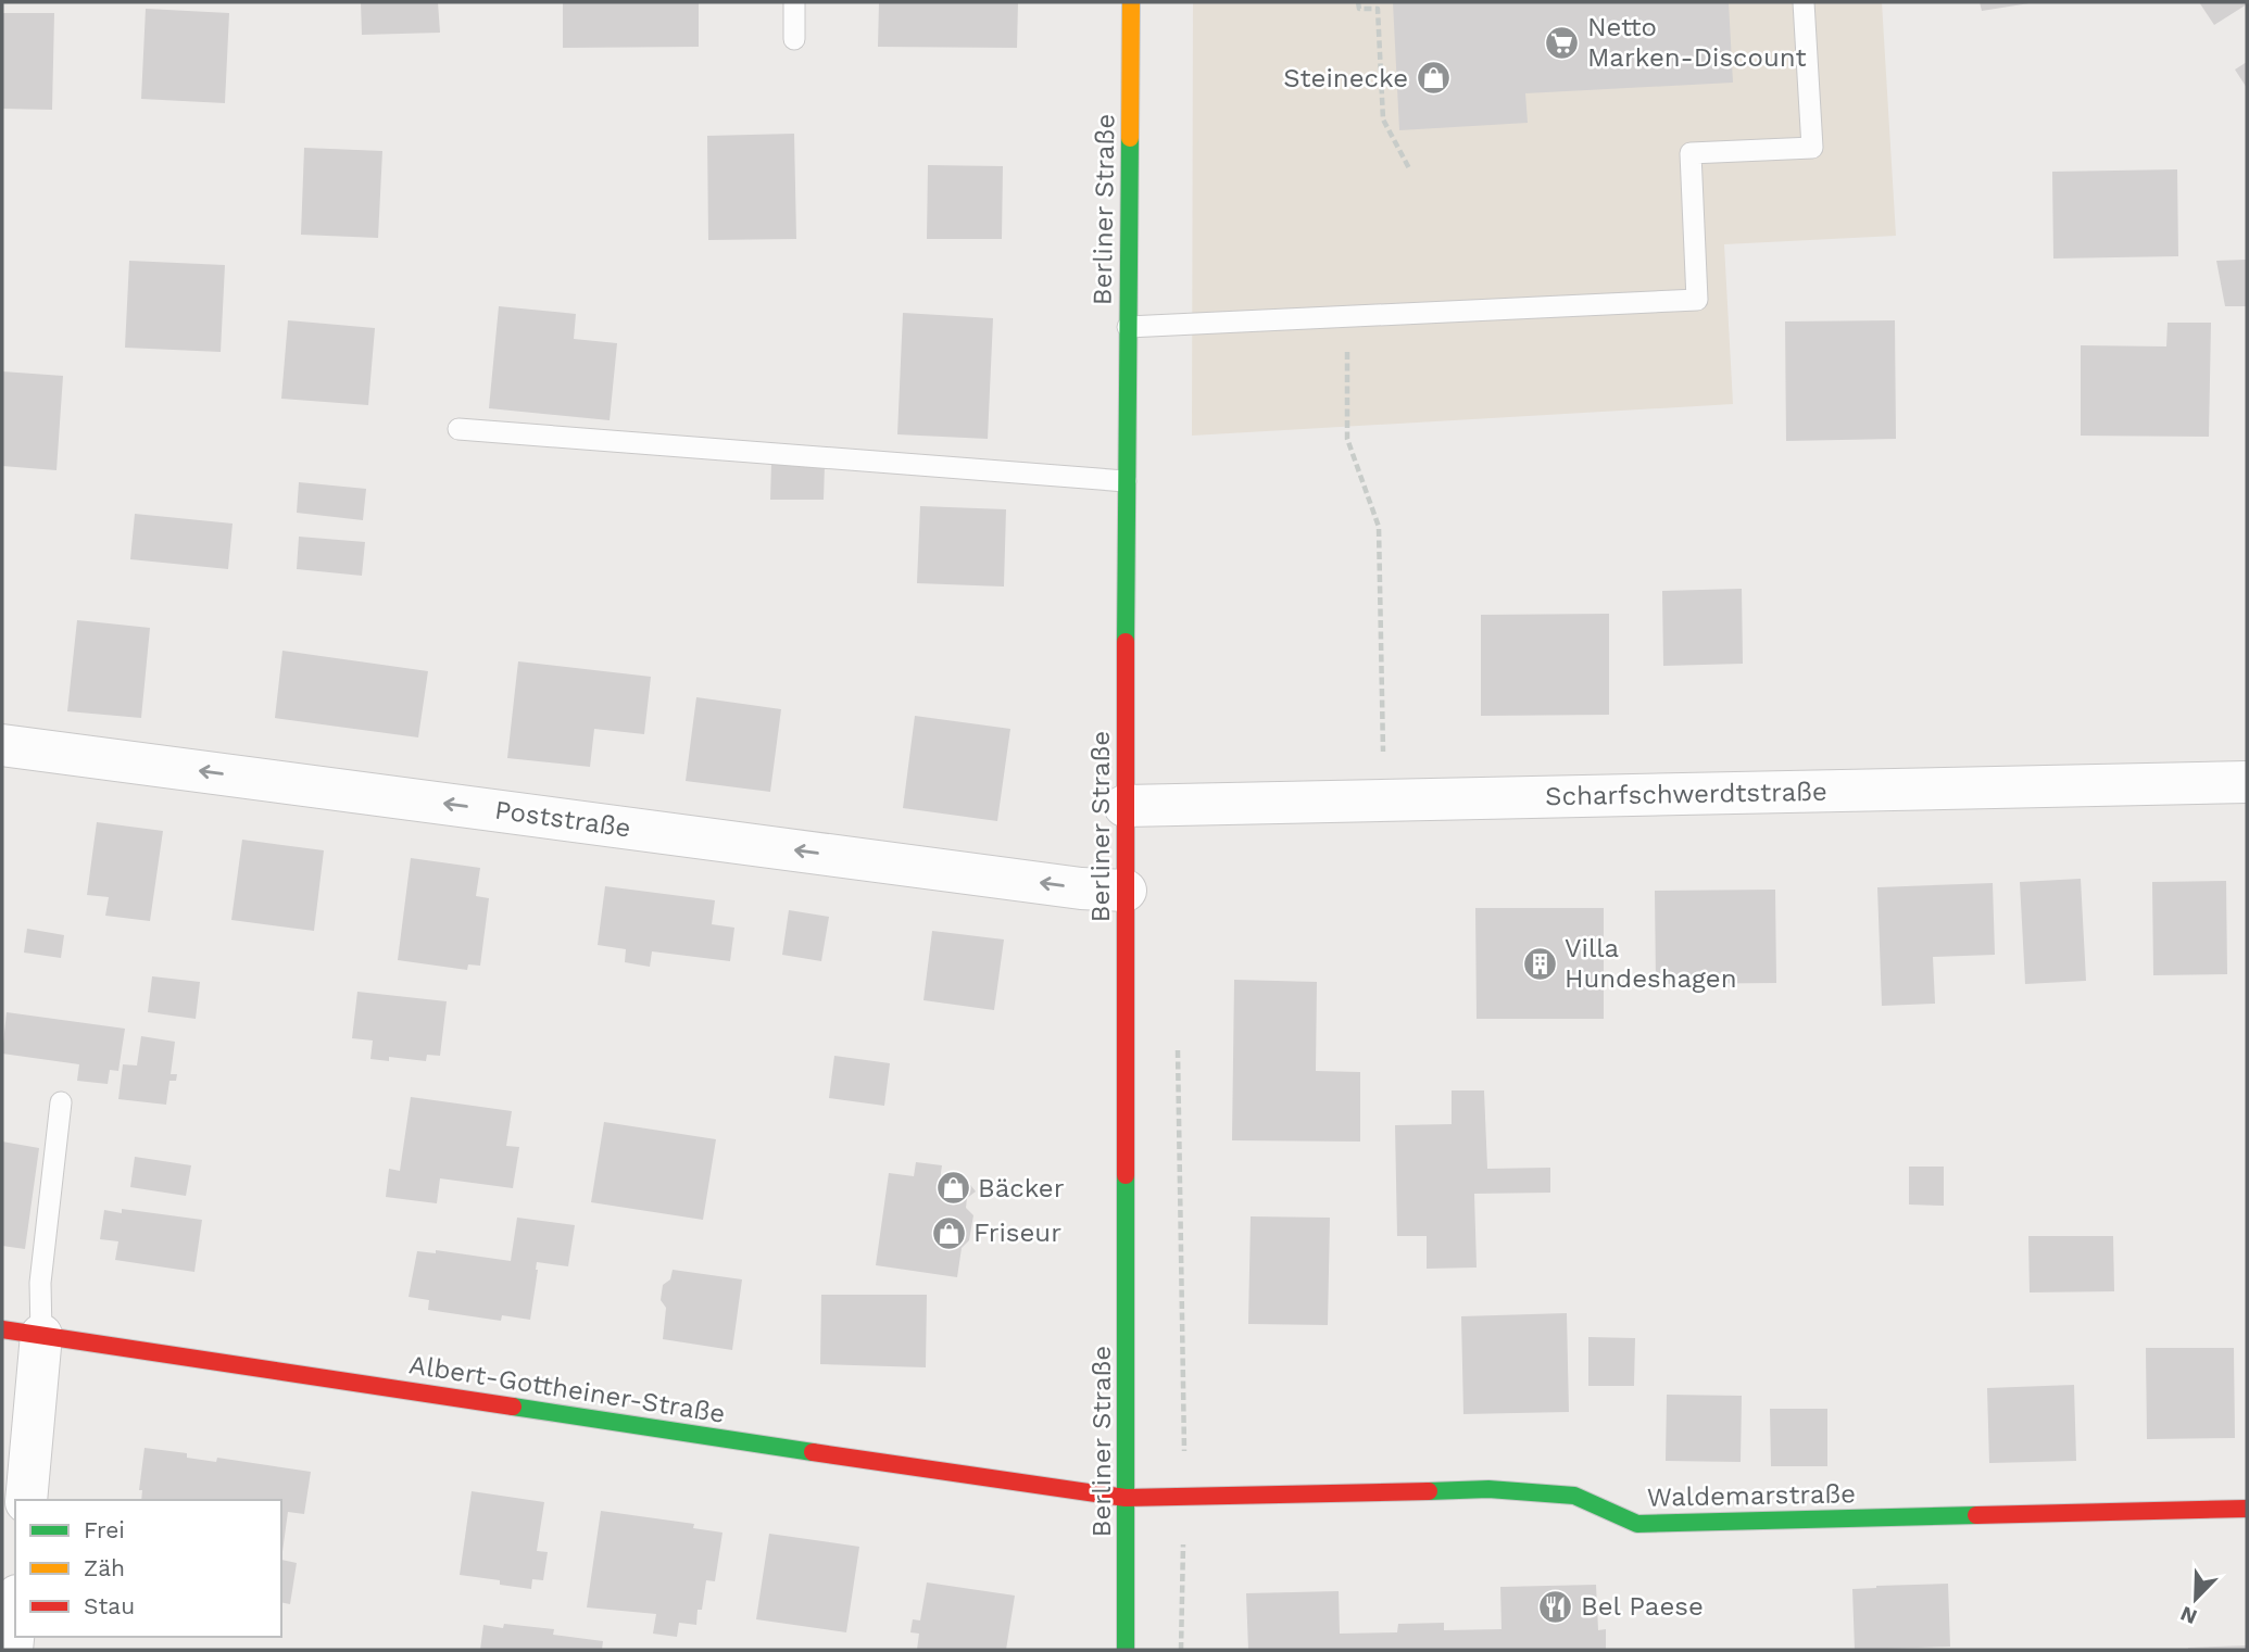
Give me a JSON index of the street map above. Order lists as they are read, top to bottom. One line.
{"streets":{"street":["Berliner Straße","Scharfschwerdtstraße","Poststraße","Albert-Gottheiner-Straße","Waldemarstraße"]},"crossings":[["Berliner Straße","Scharfschwerdtstraße"],["Berliner Straße","Poststraße"],["Berliner Straße","Albert-Gottheiner-Straße"],["Berliner Straße","Waldemarstraße"],["Albert-Gottheiner-Straße","Waldemarstraße"]],"one_way":["Poststraße"],"places":{"supermarket":["Netto Marken-Discount"],"shop":["Steinecke","Bäcker","Friseur"],"building":["Villa Hundeshagen"],"restaurant":["Bel Paese"]},"legend":["Frei","Zäh","Stau"],"north":"bottom left"}
